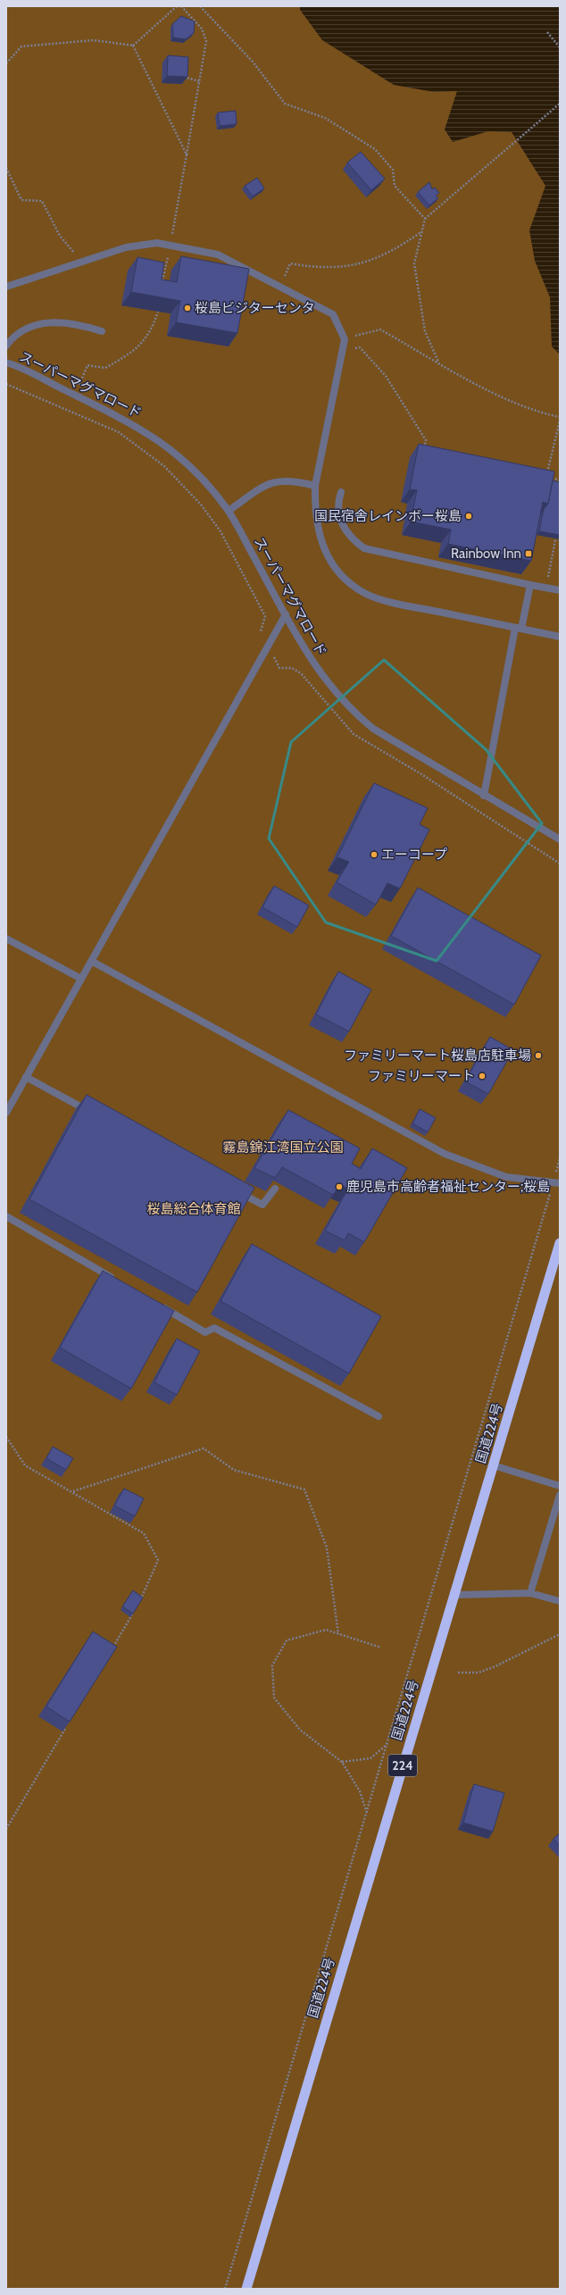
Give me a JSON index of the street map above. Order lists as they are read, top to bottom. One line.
{"streets":{"highway":["国道224号","224"],"street":["スーパーマグマロード"]},"parks":["霧島錦江湾国立公園","桜島総合体育館"],"places":{"other":["桜島ビジターセンタ","国民宿舎レインボー桜島","エーコープ","ファミリーマート桜島店駐車場","ファミリーマート","鹿児島市高齢者福祉センター;桜島"],"transit":["Rainbow Inn"]}}
